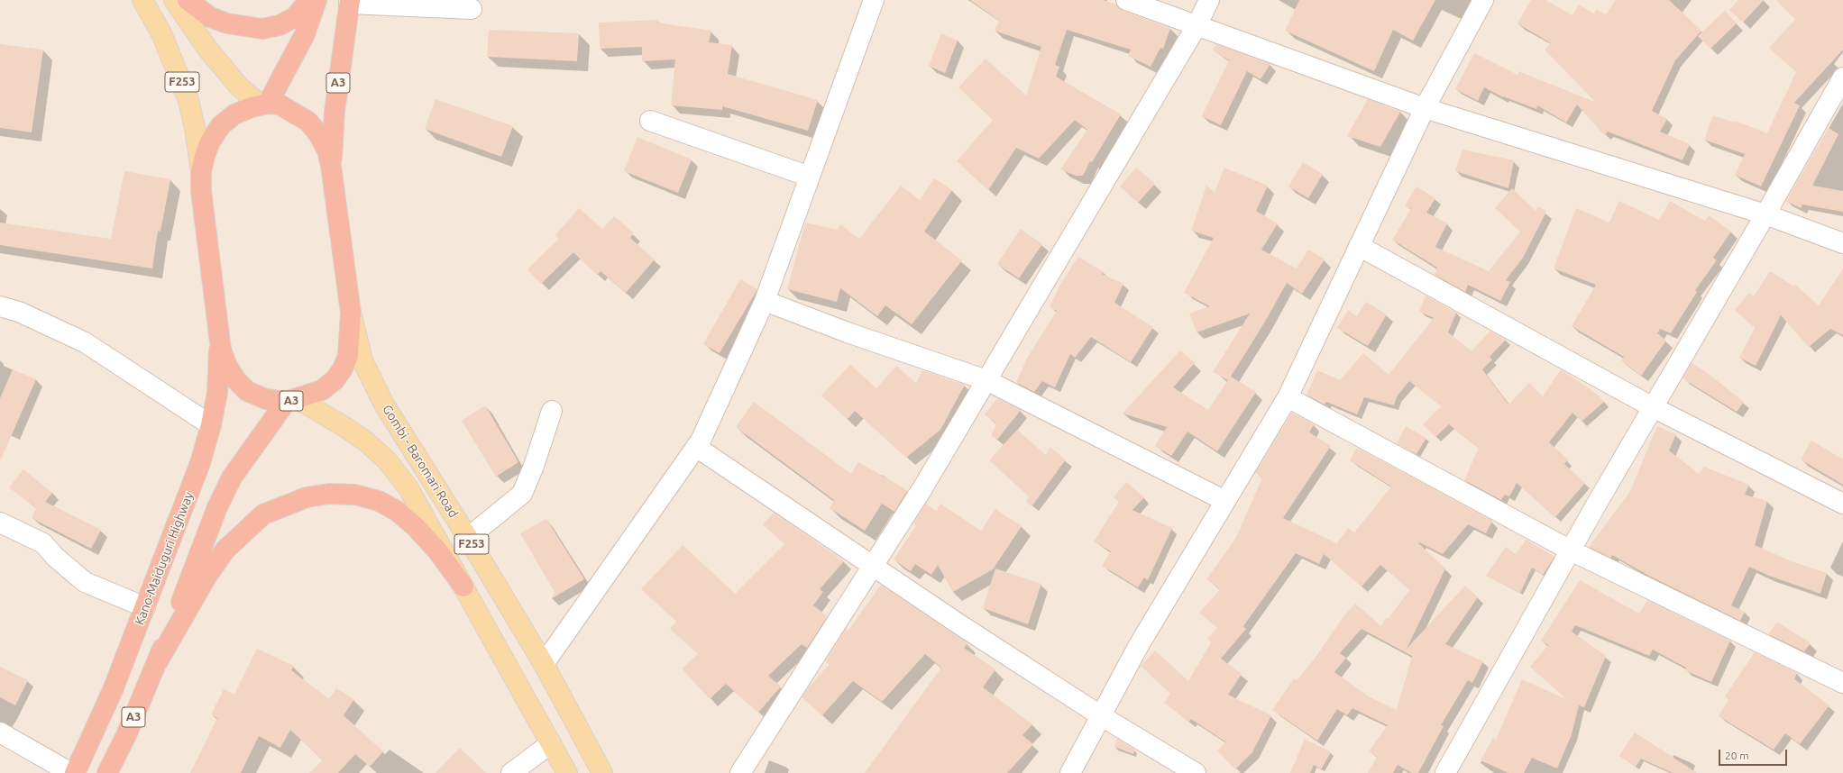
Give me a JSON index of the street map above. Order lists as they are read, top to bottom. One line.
{"streets":{"highway":["A3","Kano-Maiduguri Highway"],"main road":["F253","Gombi - Baromari Road"]},"crossings":[["F253","A3"],["A3","Gombi - Baromari Road"],["A3","Kano-Maiduguri Highway"]],"scale_bar":"20 m"}
